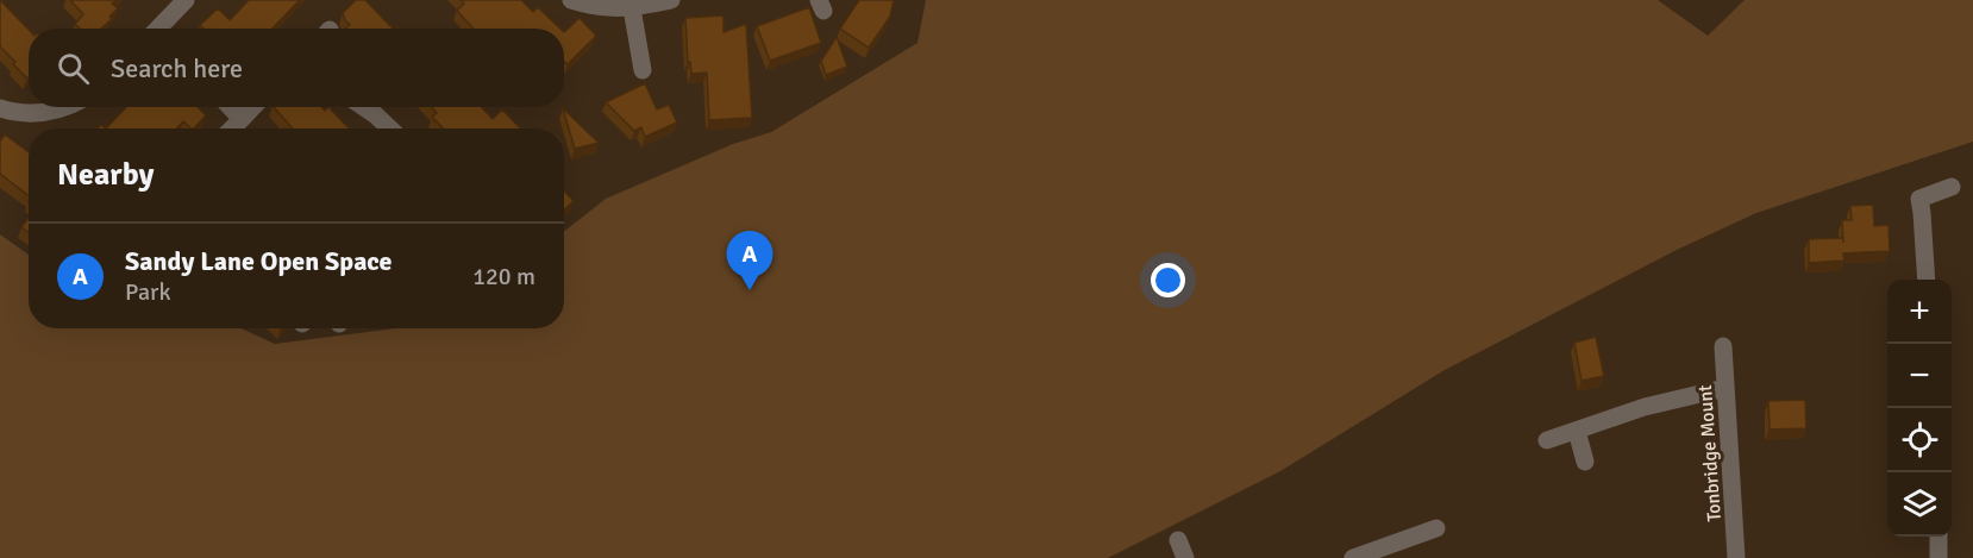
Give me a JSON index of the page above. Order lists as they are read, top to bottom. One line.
{"streets":{"street":["Tonbridge Mount"]},"page":{"search":"Search here","heading":"Nearby","list":[{"mark":"A","name":"Sandy Lane Open Space","note":"Park","value":"120 m"}],"pins":"A","map_buttons":["+","−"]}}
